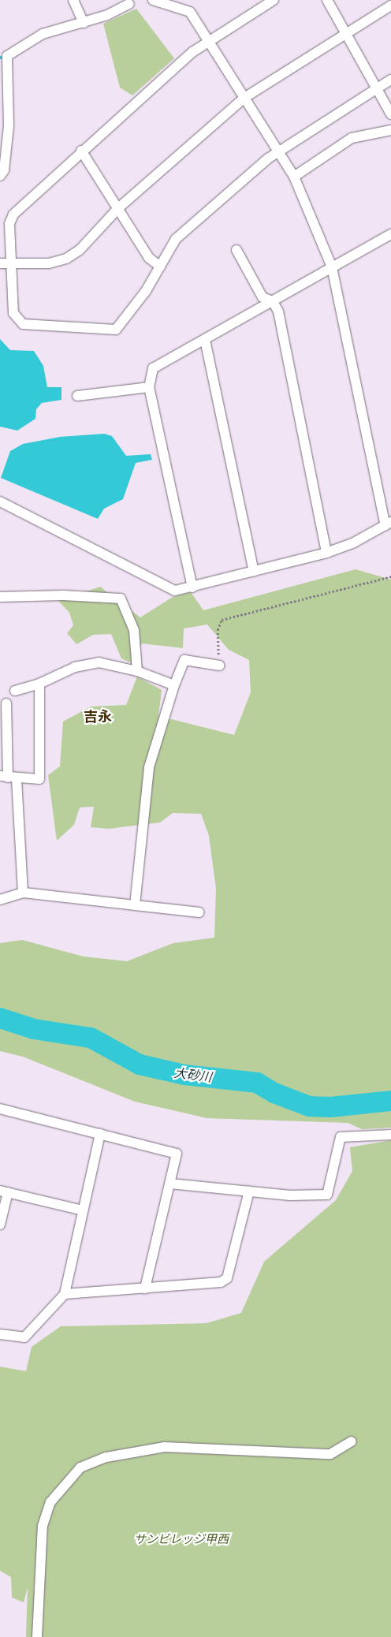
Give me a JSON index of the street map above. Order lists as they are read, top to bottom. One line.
{"districts":["吉永"],"water":["大砂川"],"parks":["サンビレッジ甲西"]}
